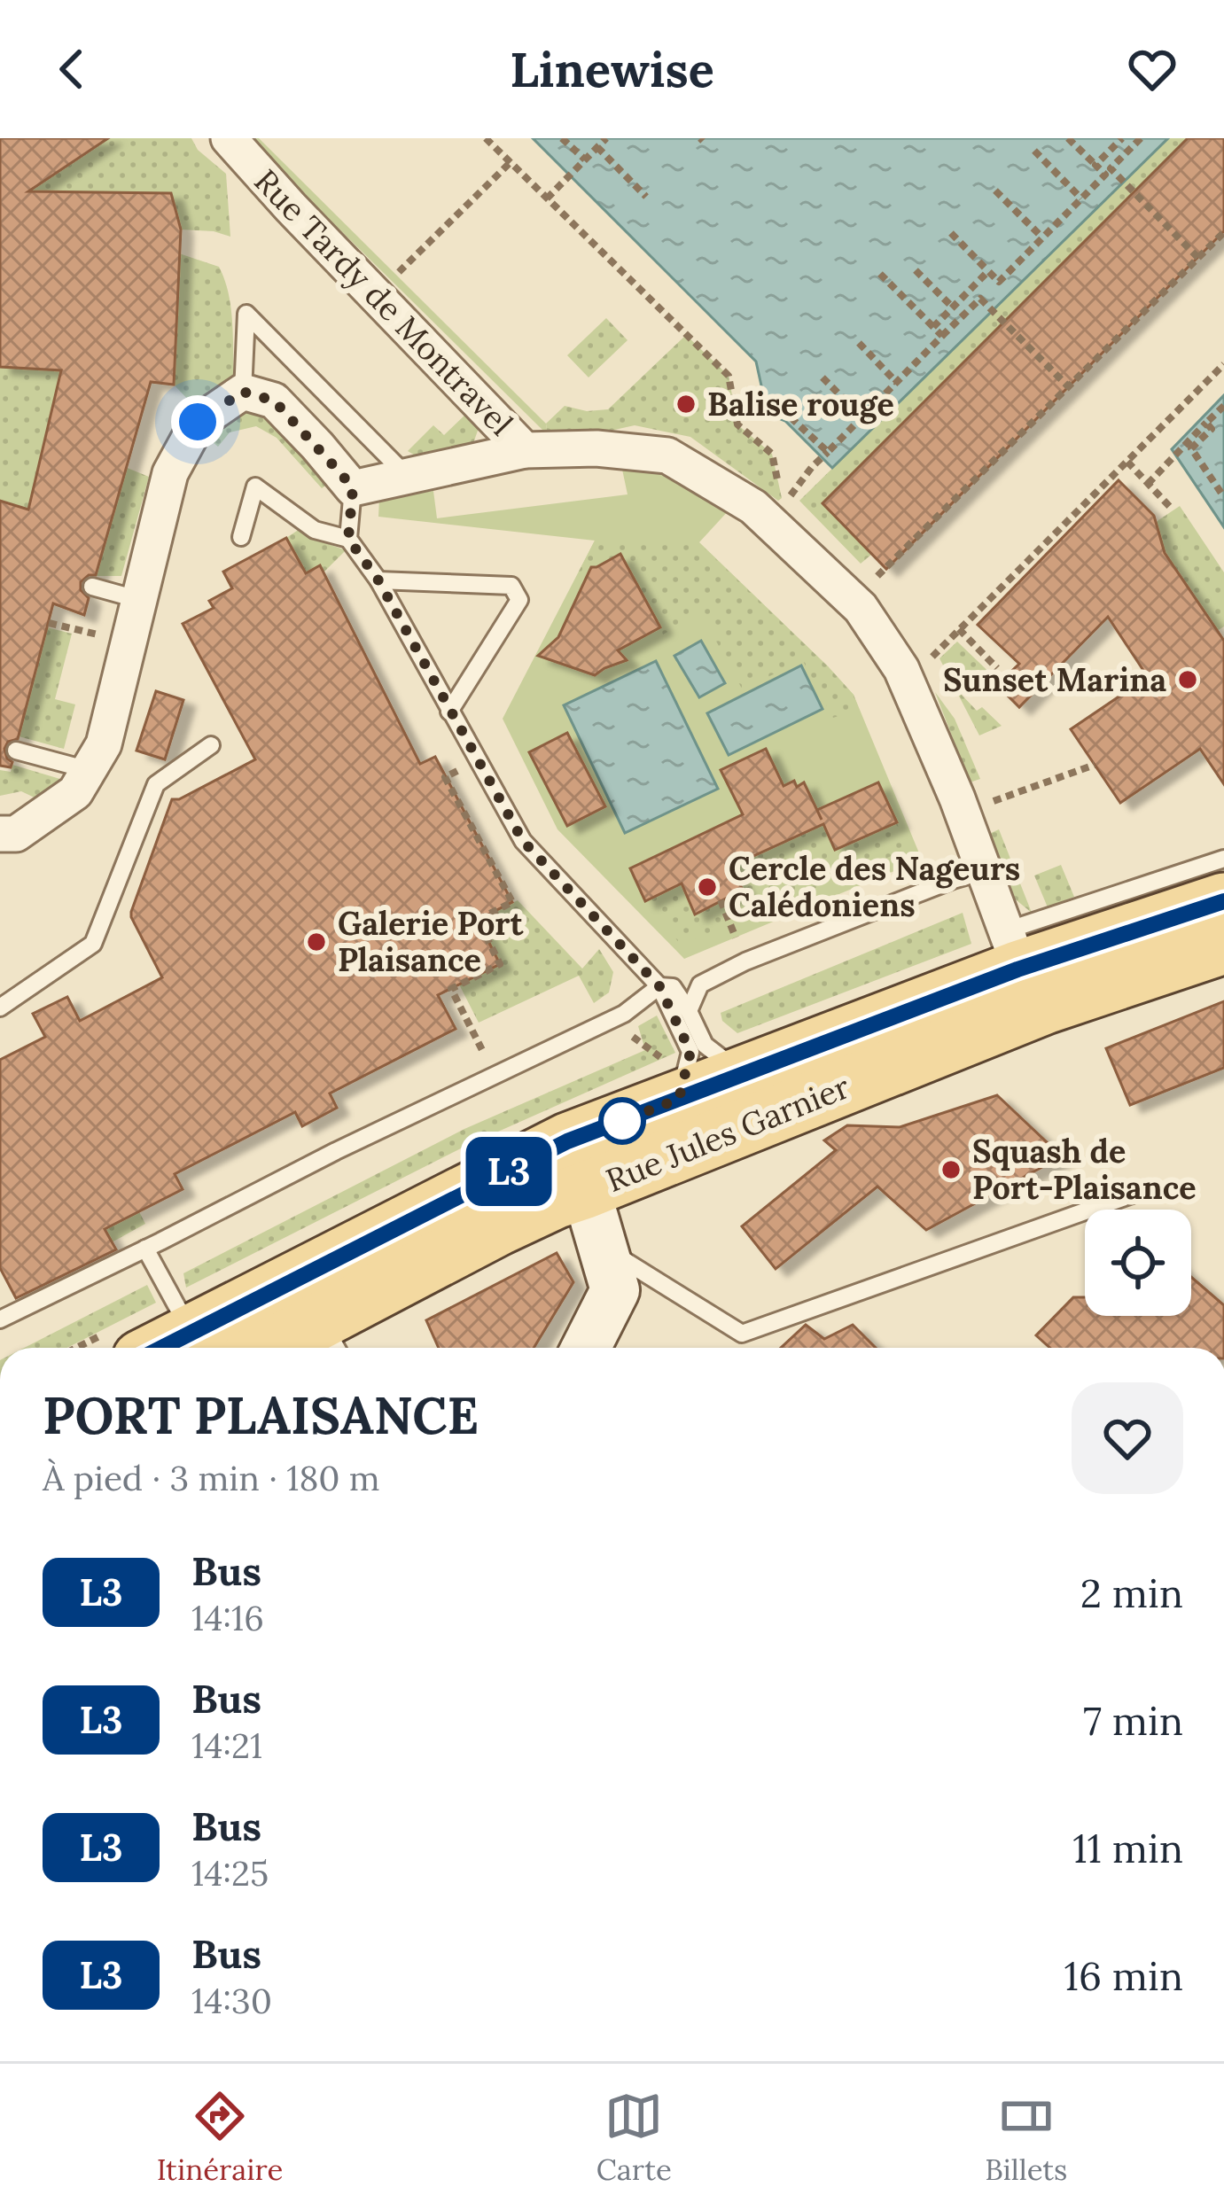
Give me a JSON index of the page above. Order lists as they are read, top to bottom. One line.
{"streets":{"main road":["Rue Jules Garnier"],"street":["Rue Tardy de Montravel"]},"crossings":[["Rue Tardy de Montravel","Rue Jules Garnier"]],"places":["Balise rouge","Sunset Marina","Cercle des Nageurs Calédoniens","Galerie Port Plaisance","Squash de Port-Plaisance"],"lines":["bus line L3"],"page":{"header":"Linewise","on_map":"L3","heading":["PORT PLAISANCE","À pied · 3 min · 180 m"],"list":[{"mark":"L3","name":"Bus","note":"14:16","value":"2 min"},{"mark":"L3","name":"Bus","note":"14:21","value":"7 min"},{"mark":"L3","name":"Bus","note":"14:25","value":"11 min"},{"mark":"L3","name":"Bus","note":"14:30","value":"16 min"}],"tabs":["Itinéraire","Carte","Billets"]}}
